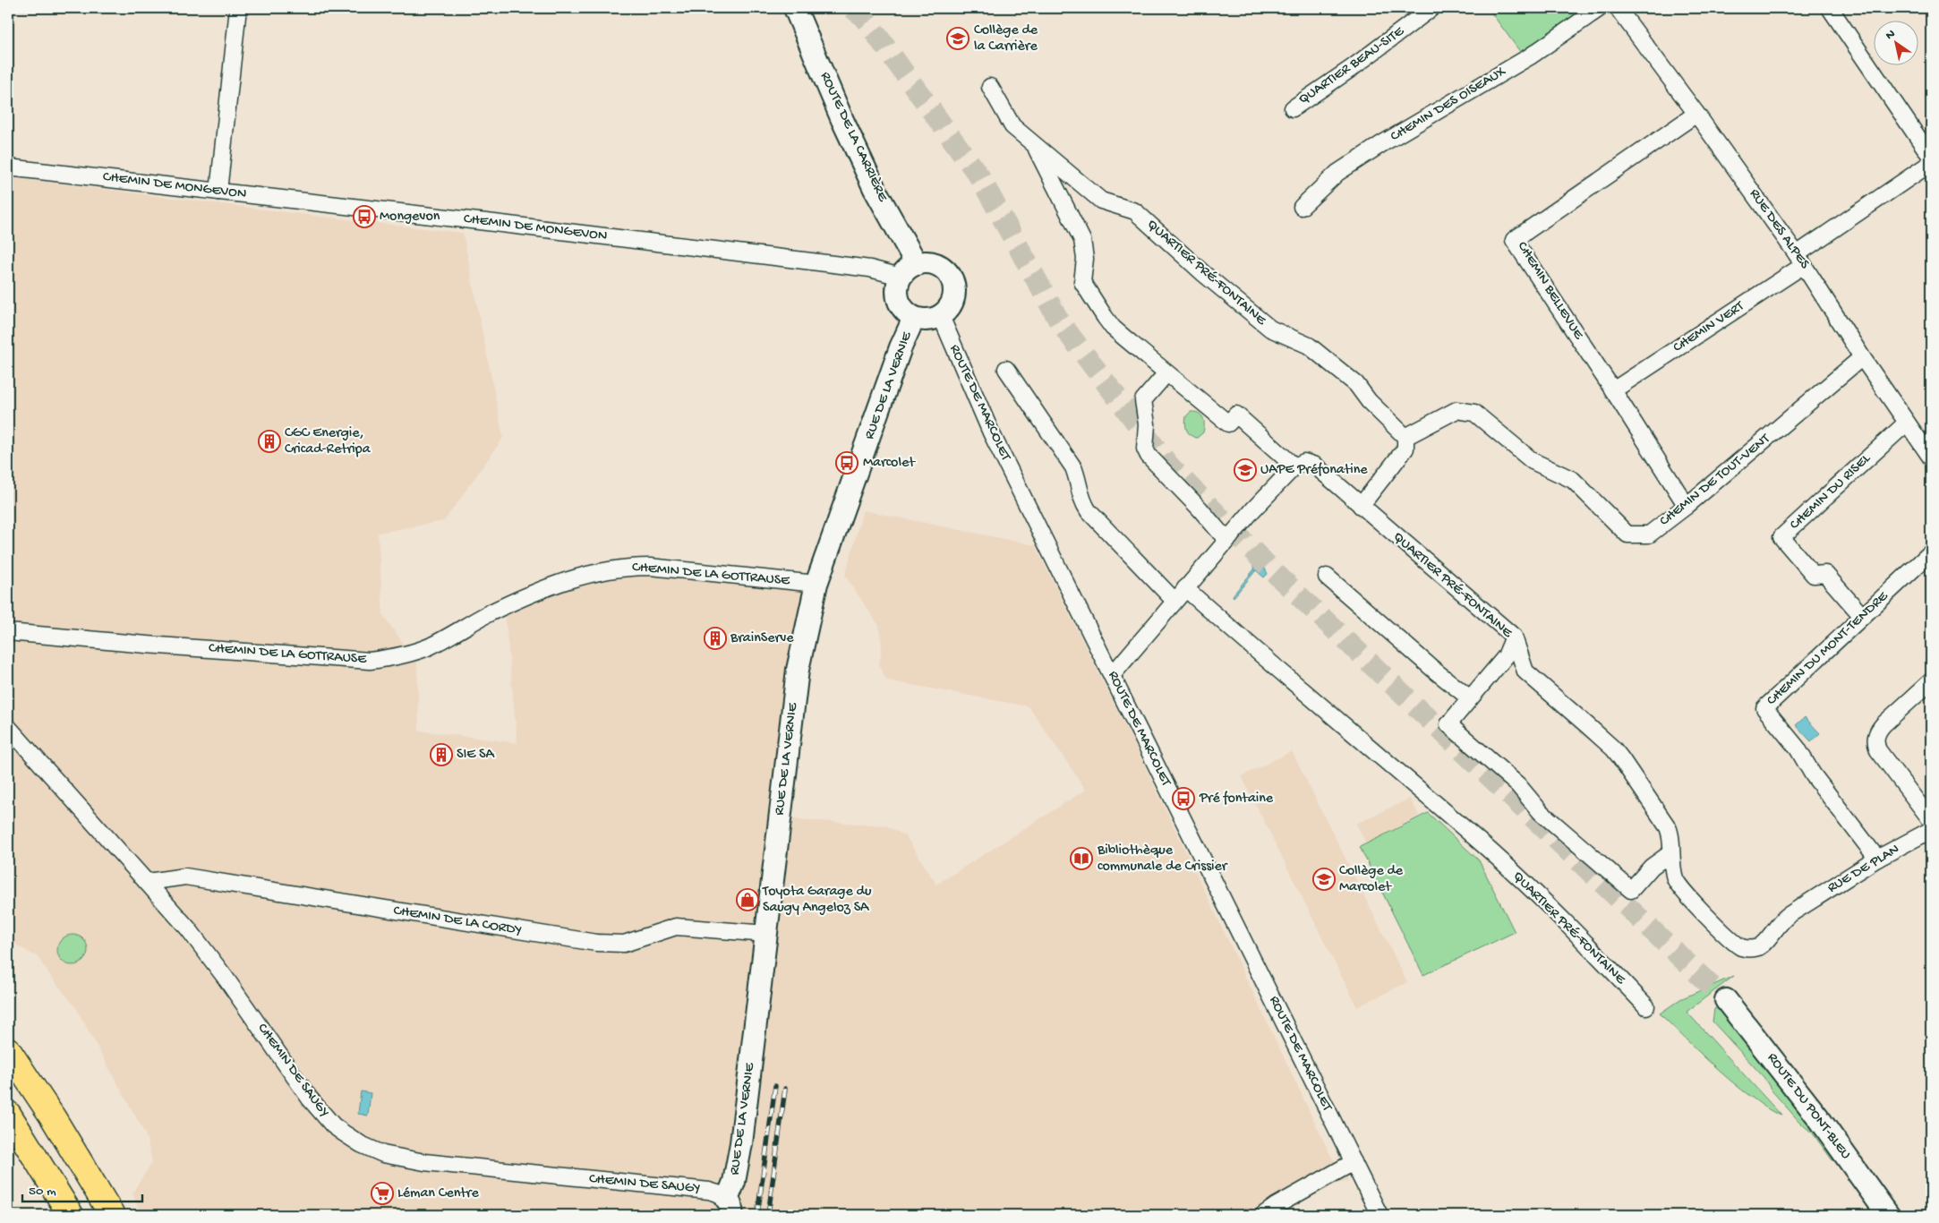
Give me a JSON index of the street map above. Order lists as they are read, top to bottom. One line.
{"streets":{"street":["QUARTIER BEAU-SITE","CHEMIN DES OISEAUX","ROUTE DE LA CARRIÈRE","CHEMIN DE MONGEVON","RUE DES ALPES","QUARTIER PRÉ-FONTAINE","CHEMIN BELLEVUE","CHEMIN VERT","RUE DE LA VERNIE","ROUTE DE MARCOLET","CHEMIN DE TOUT-VENT","CHEMIN DU RISEL","CHEMIN DE LA GOTTRAUSE","CHEMIN DU MONT-TENDRE","RUE DE PLAN","CHEMIN DE LA CORDY","CHEMIN DE SAUGY","ROUTE DU PONT-BLEU"]},"crossings":[["ROUTE DE LA CARRIÈRE","CHEMIN DE MONGEVON"],["ROUTE DE LA CARRIÈRE","RUE DE LA VERNIE"],["ROUTE DE LA CARRIÈRE","ROUTE DE MARCOLET"],["CHEMIN DE MONGEVON","RUE DE LA VERNIE"],["CHEMIN DE MONGEVON","ROUTE DE MARCOLET"],["RUE DES ALPES","CHEMIN BELLEVUE"],["RUE DES ALPES","CHEMIN VERT"],["RUE DES ALPES","CHEMIN DE TOUT-VENT"],["RUE DES ALPES","CHEMIN DU RISEL"],["QUARTIER PRÉ-FONTAINE","CHEMIN DE TOUT-VENT"],["QUARTIER PRÉ-FONTAINE","RUE DE PLAN"],["CHEMIN BELLEVUE","CHEMIN VERT"],["CHEMIN BELLEVUE","CHEMIN DE TOUT-VENT"],["RUE DE LA VERNIE","ROUTE DE MARCOLET"],["RUE DE LA VERNIE","CHEMIN DE LA GOTTRAUSE"],["RUE DE LA VERNIE","CHEMIN DE LA CORDY"],["RUE DE LA VERNIE","CHEMIN DE SAUGY"],["CHEMIN DU RISEL","CHEMIN DU MONT-TENDRE"],["CHEMIN DU MONT-TENDRE","RUE DE PLAN"],["CHEMIN DE LA CORDY","CHEMIN DE SAUGY"]],"places":{"school or university":["Collège de la Carrière","UAPE Préfonatine","Collège de Marcolet"],"bus stop":["Mongevon","Marcolet","Pré fontaine"],"building":["CGC Energie, Cricad-Retripa","BrainServe","SIE SA"],"library":["Bibliothèque communale de Crissier"],"shop":["Toyota Garage du Saugy Angeloz SA"],"supermarket":["Léman Centre"]},"scale_bar":"50 m","north":"top left"}
